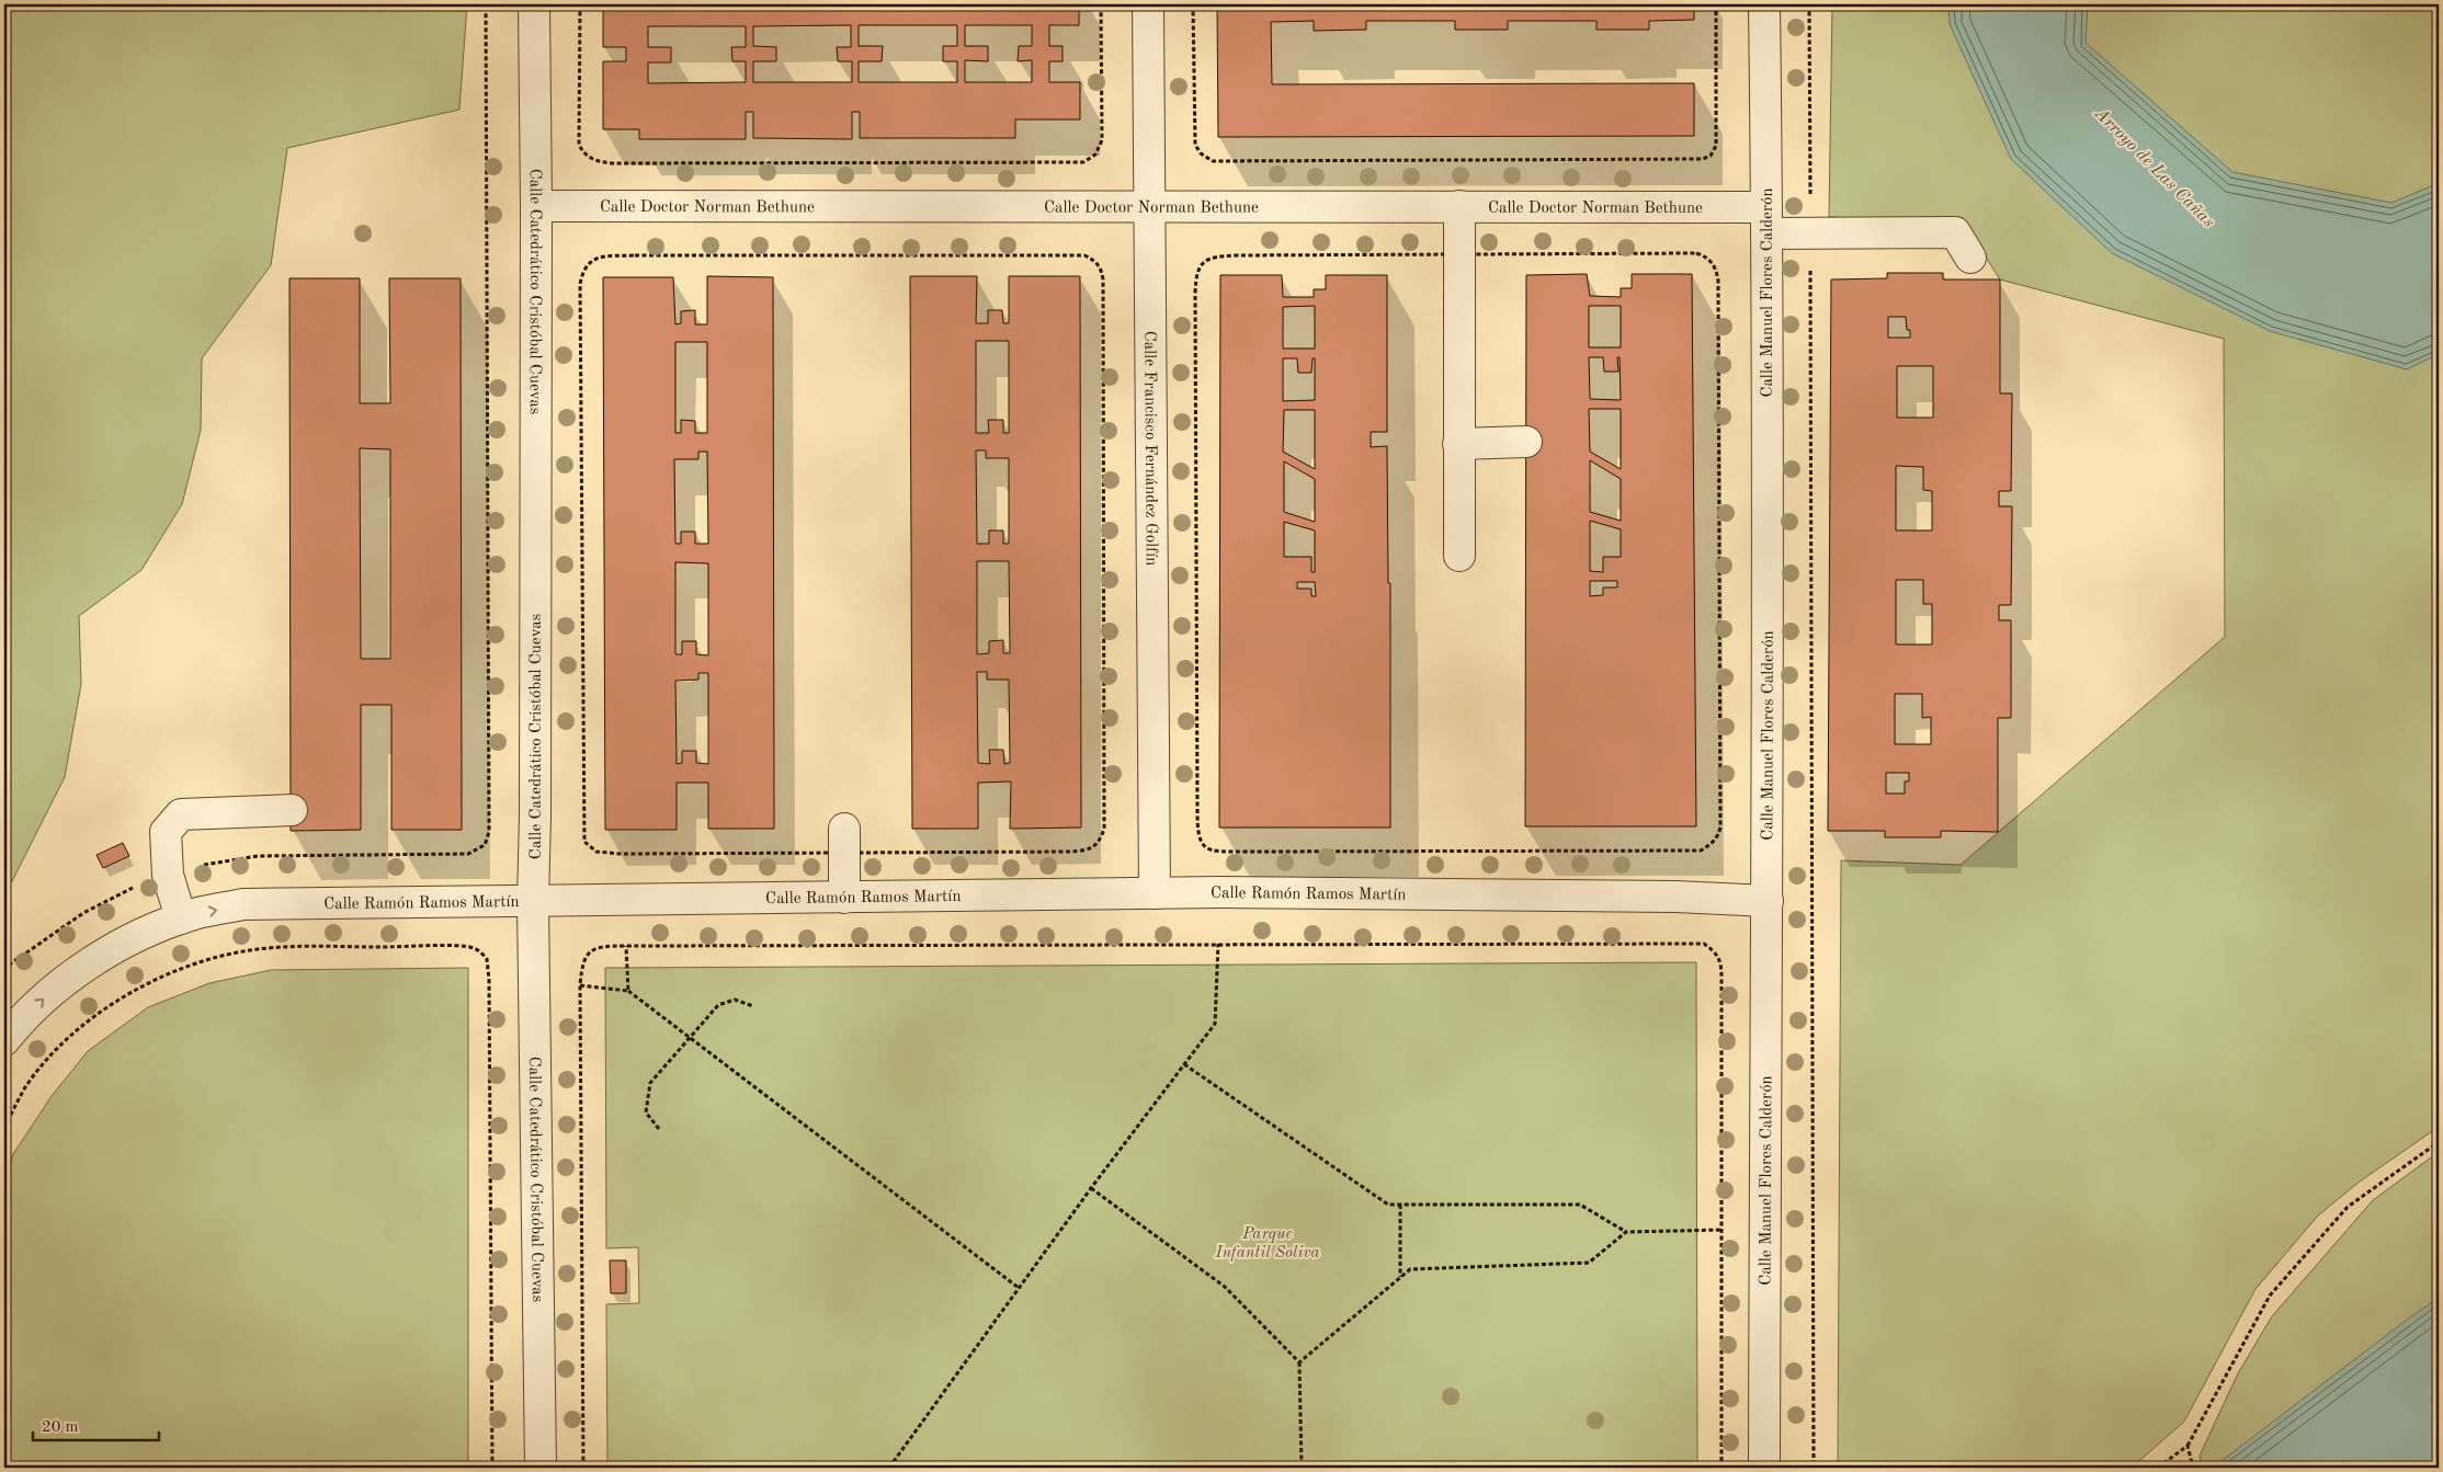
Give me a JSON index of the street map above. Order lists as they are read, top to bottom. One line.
{"streets":{"street":["Calle Doctor Norman Bethune","Calle Catedrático Cristóbal Cuevas","Calle Manuel Flores Calderón","Calle Francisco Fernández Golfín","Calle Ramón Ramos Martín"]},"crossings":[["Calle Doctor Norman Bethune","Calle Catedrático Cristóbal Cuevas"],["Calle Doctor Norman Bethune","Calle Manuel Flores Calderón"],["Calle Doctor Norman Bethune","Calle Francisco Fernández Golfín"],["Calle Catedrático Cristóbal Cuevas","Calle Ramón Ramos Martín"],["Calle Manuel Flores Calderón","Calle Ramón Ramos Martín"],["Calle Francisco Fernández Golfín","Calle Ramón Ramos Martín"]],"water":["Arroyo de Las Cañas"],"parks":["Parque Infantil Soliva"],"scale_bar":"20 m"}
